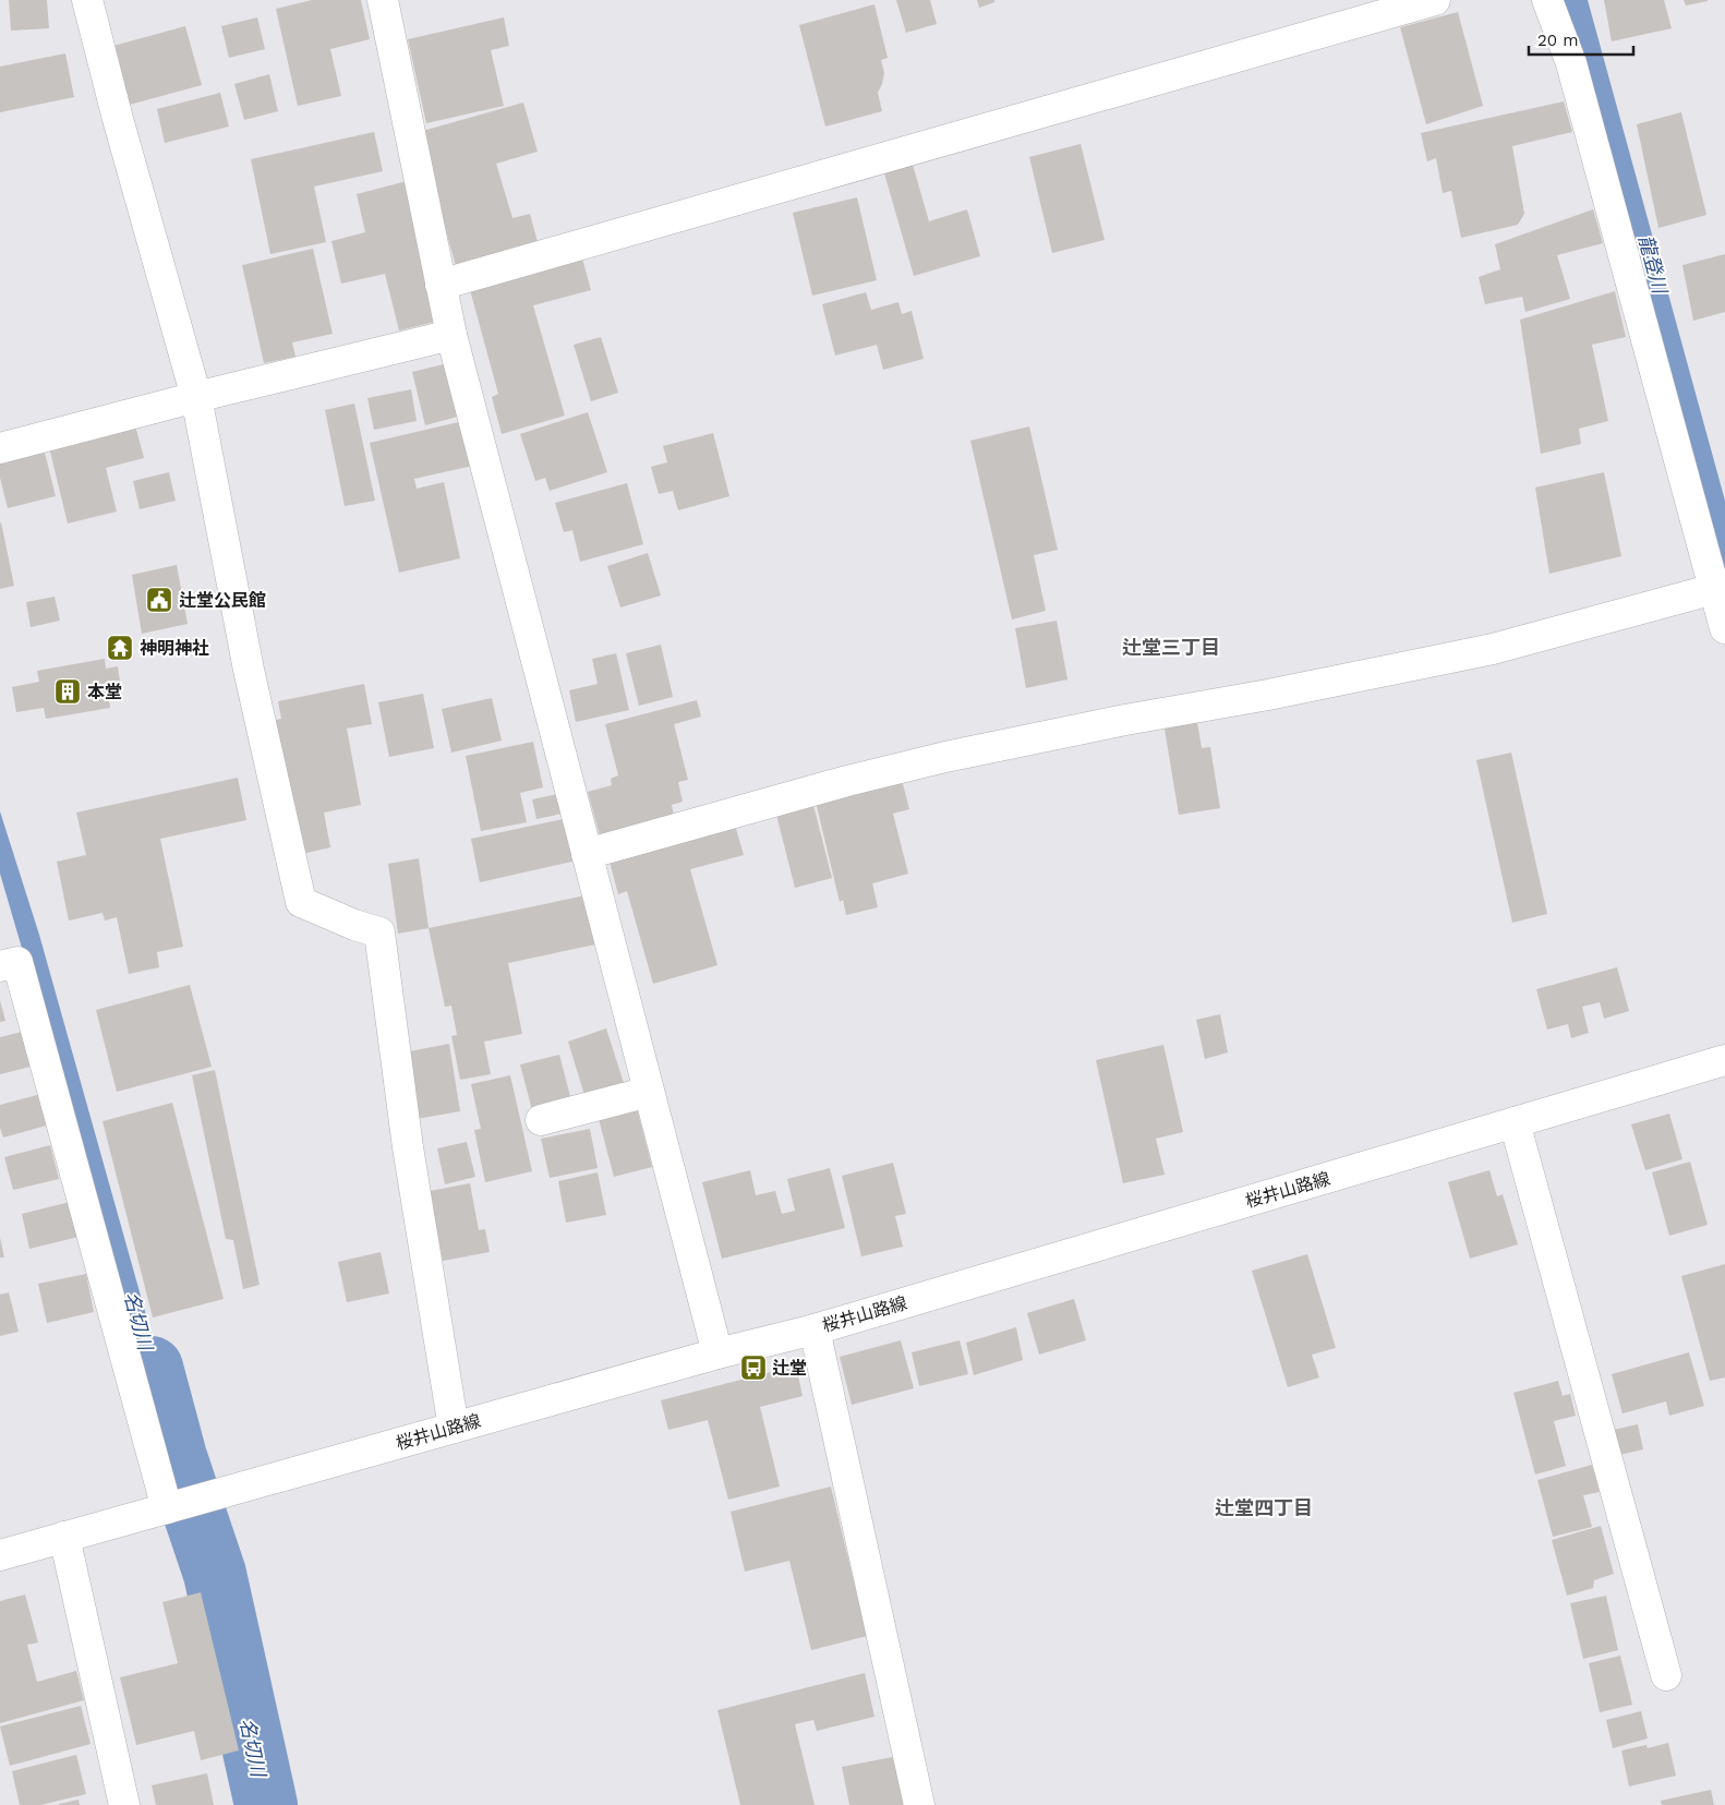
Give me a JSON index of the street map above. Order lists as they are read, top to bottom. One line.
{"streets":{"street":["桜井山路線"]},"districts":["辻堂三丁目","辻堂四丁目"],"water":["龍登川","名切川"],"places":{"public building":["辻堂公民館"],"temple":["神明神社"],"building":["本堂"],"bus stop":["辻堂"]},"scale_bar":"20 m"}
